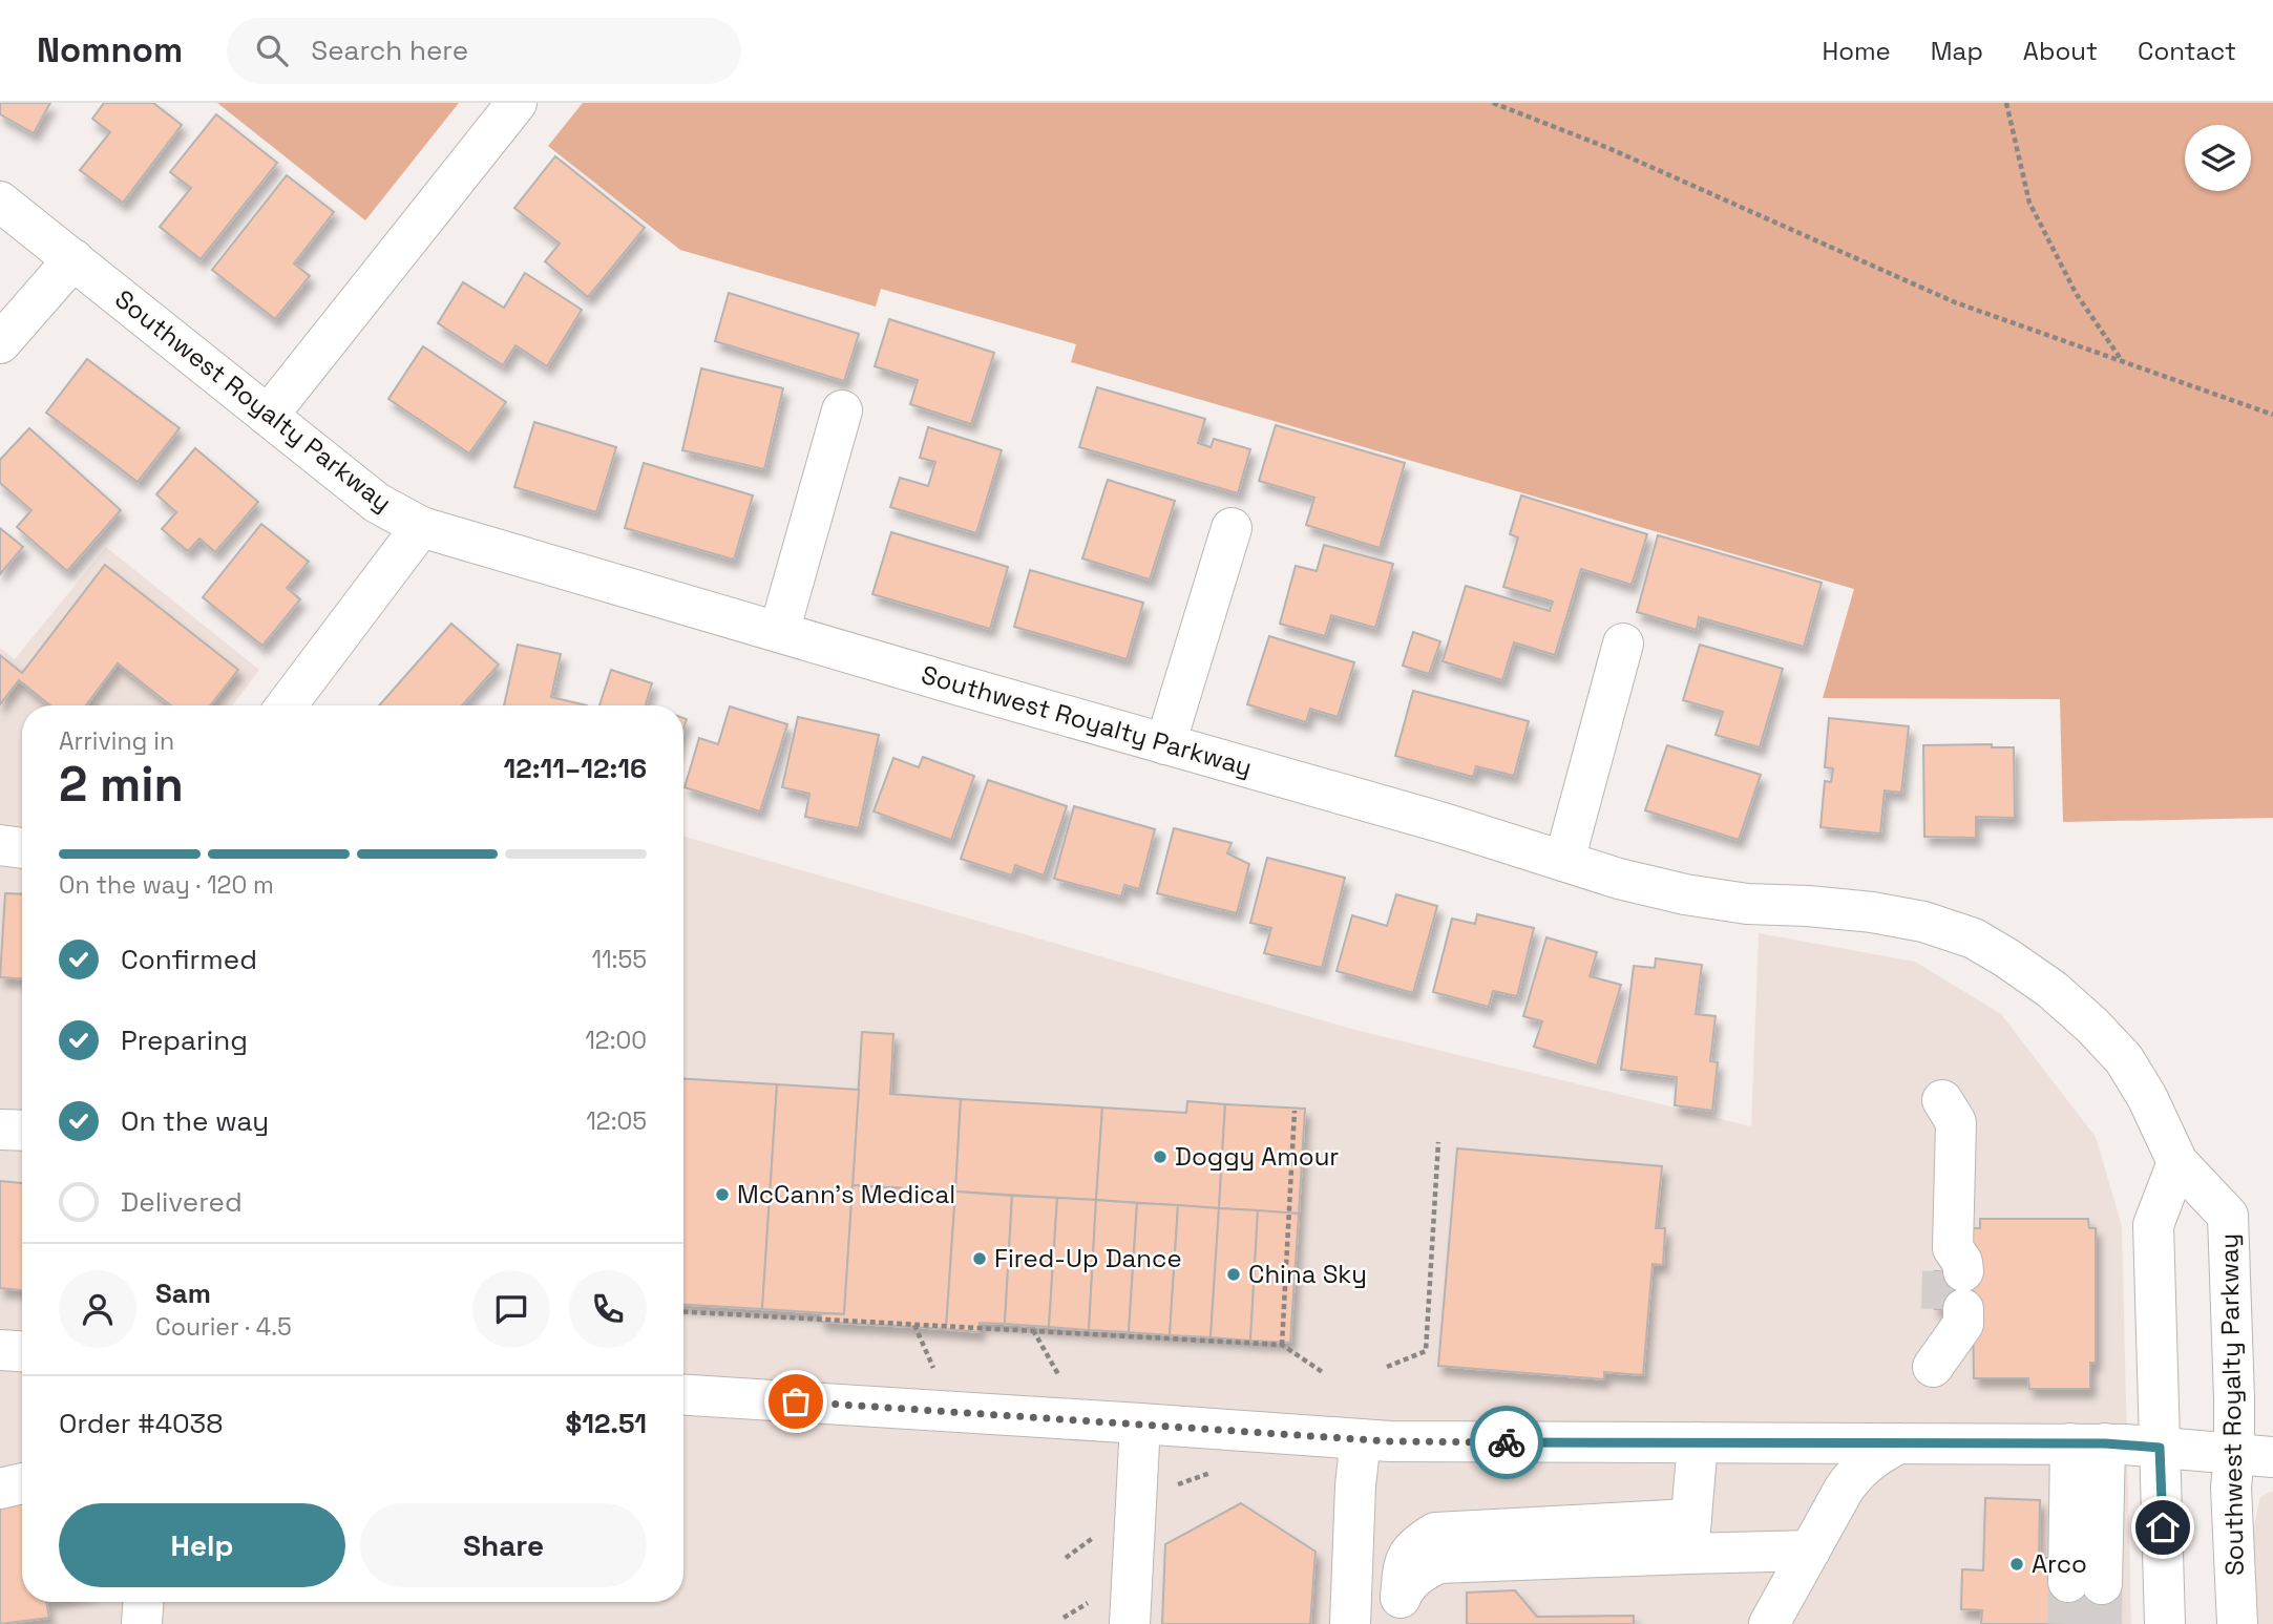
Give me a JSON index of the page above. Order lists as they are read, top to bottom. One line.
{"streets":{"street":["Southwest Royalty Parkway"]},"places":["Doggy Amour","McCann's Medical","Fired-Up Dance","China Sky","Arco"],"page":{"header":"Nomnom","search":"Search here","nav":["Home","Map","About","Contact"],"heading":["2 min","Arriving in","12:11–12:16"],"panel":["Sam","Courier · 4.5","Order #4038","$12.51"],"bar":"On the way · 120 m","list":[["Confirmed","11:55"],["Preparing","12:00"],["On the way","12:05"],"Delivered"],"buttons":["Help","Share"]}}
